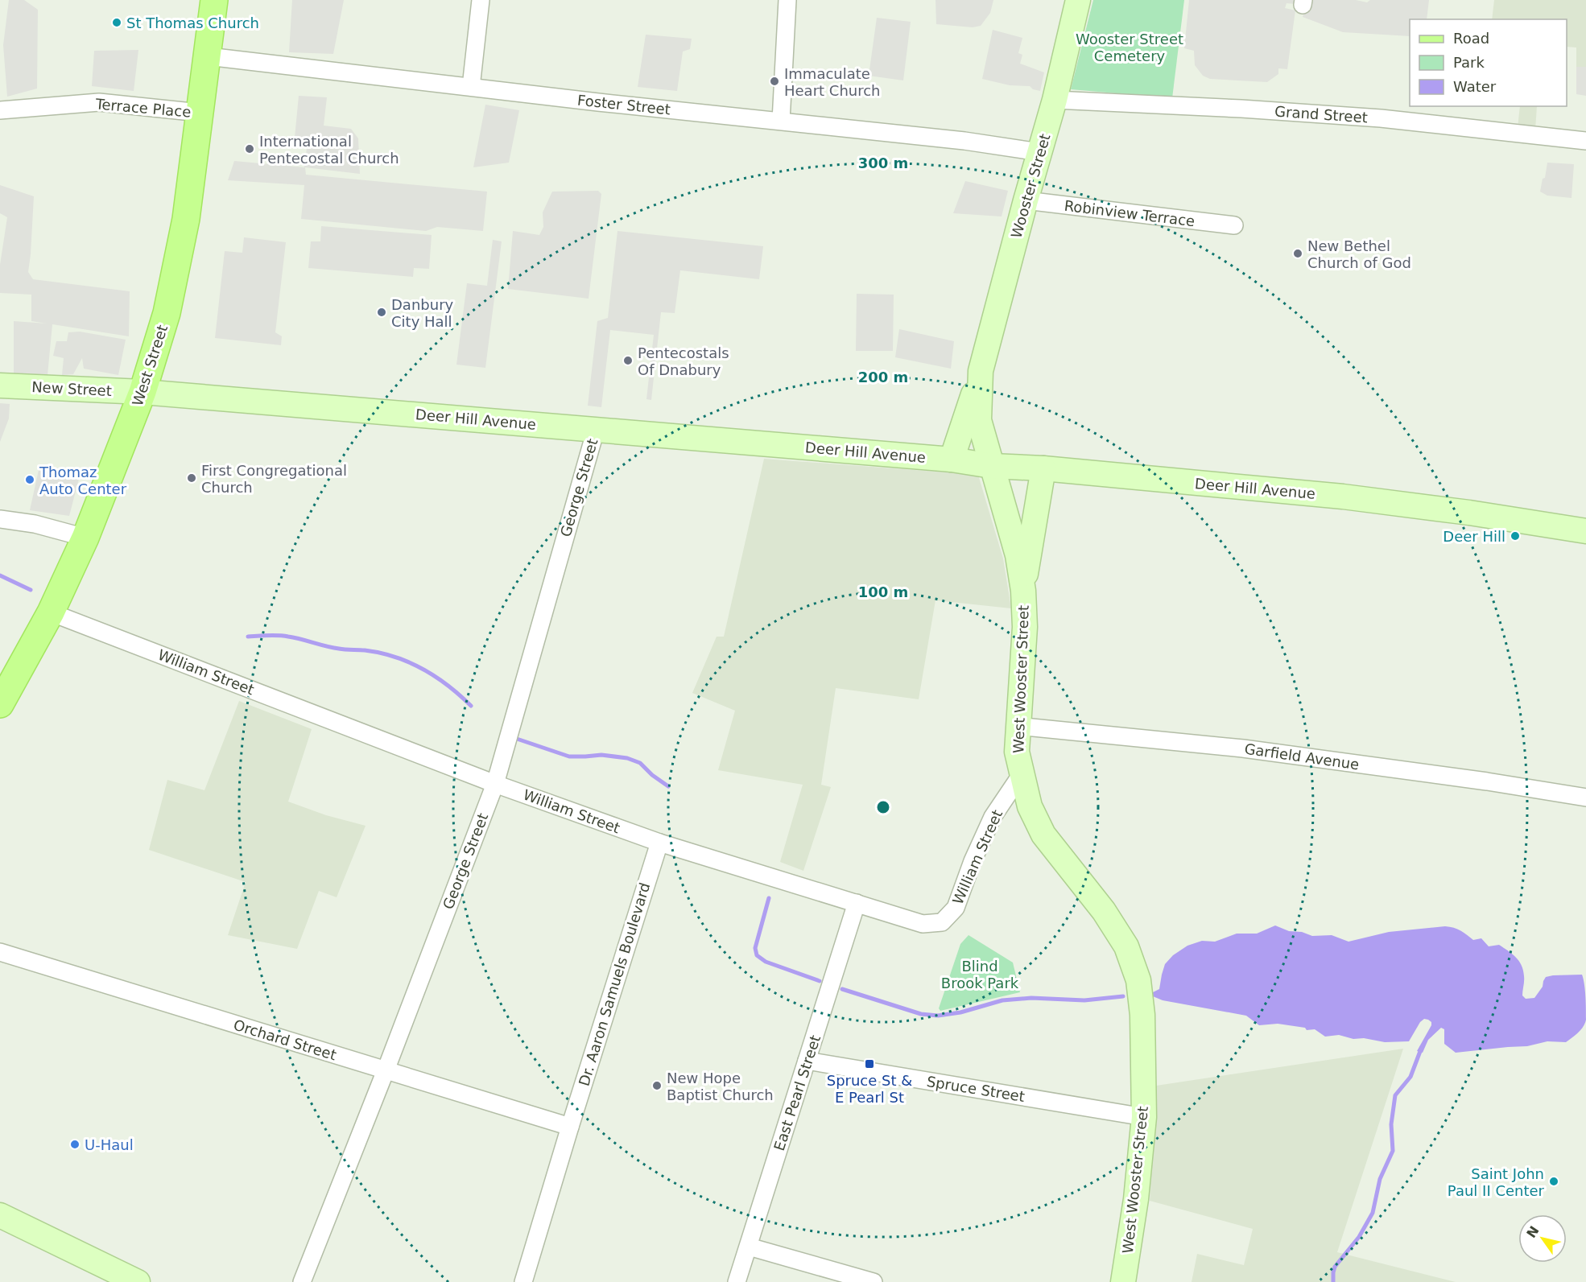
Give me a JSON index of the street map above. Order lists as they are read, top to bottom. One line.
{"streets":{"main road":["West Street"],"street":["Foster Street","Terrace Place","Grand Street","Wooster Street","Robinview Terrace","New Street","Deer Hill Avenue","George Street","William Street","West Wooster Street","Garfield Avenue","Dr. Aaron Samuels Boulevard","Orchard Street","Spruce Street","East Pearl Street"]},"crossings":[["Foster Street","Wooster Street"],["Foster Street","West Street"],["Terrace Place","West Street"],["Grand Street","Wooster Street"],["Wooster Street","Robinview Terrace"],["Wooster Street","Deer Hill Avenue"],["Wooster Street","West Wooster Street"],["West Street","New Street"],["West Street","Deer Hill Avenue"],["West Street","William Street"],["New Street","Deer Hill Avenue"],["Deer Hill Avenue","George Street"],["Deer Hill Avenue","West Wooster Street"],["George Street","William Street"],["George Street","Orchard Street"],["William Street","West Wooster Street"],["William Street","Dr. Aaron Samuels Boulevard"],["William Street","East Pearl Street"],["West Wooster Street","Garfield Avenue"],["West Wooster Street","Spruce Street"],["Dr. Aaron Samuels Boulevard","Orchard Street"],["Spruce Street","East Pearl Street"]],"parks":["Wooster Street Cemetery","Blind Brook Park"],"places":{"other":["St Thomas Church","Immaculate Heart Church","International Pentecostal Church","New Bethel Church of God","Danbury City Hall","Pentecostals Of Dnabury","First Congregational Church","Thomaz Auto Center","Deer Hill","New Hope Baptist Church","U-Haul","Saint John Paul II Center"],"transit":["Spruce St & E Pearl St"]},"legend":["Road","Park","Water"],"north":"top left","rings":["300 m","200 m","100 m"]}
